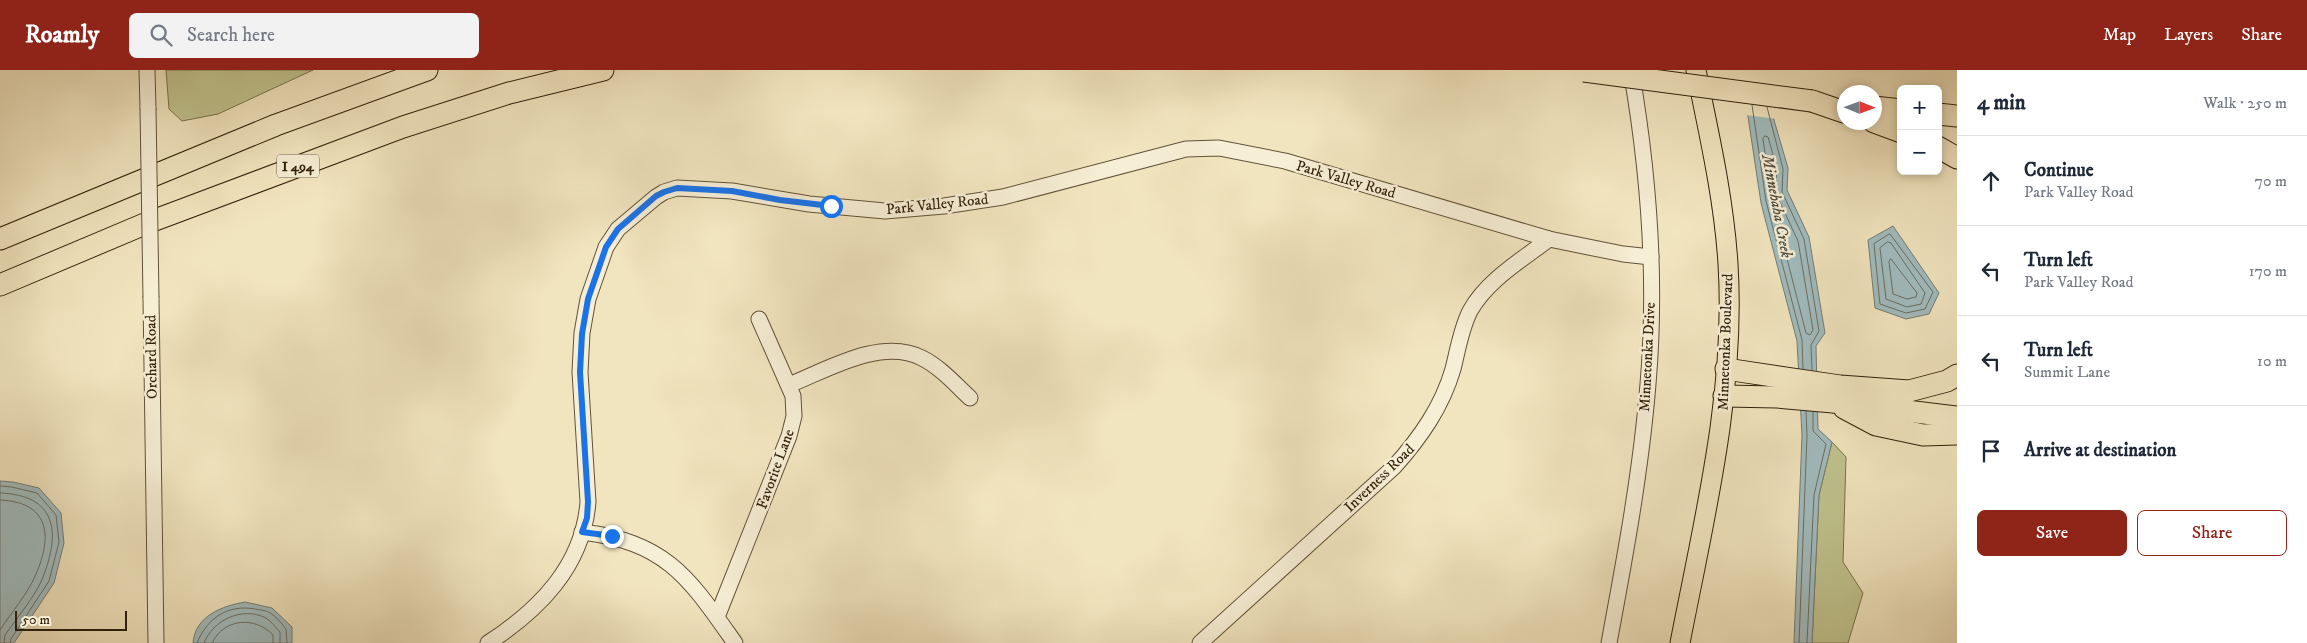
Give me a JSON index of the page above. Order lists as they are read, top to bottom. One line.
{"streets":{"highway":["I 494"],"main road":["Minnetonka Boulevard"],"street":["Park Valley Road","Orchard Road","Minnetonka Drive","Favorite Lane","Inverness Road"]},"crossings":[["Park Valley Road","Minnetonka Drive"],["Park Valley Road","Inverness Road"]],"water":["Minnehaha Creek"],"scale_bar":"50 m","north":"right","page":{"header":"Roamly","search":"Search here","nav":["Map","Layers","Share"],"heading":["4 min","Walk · 250 m"],"map_buttons":["+","−"],"list":[["Continue","Park Valley Road","70 m"],["Turn left","Park Valley Road","170 m"],["Turn left","Summit Lane","10 m"],"Arrive at destination"],"buttons":["Save","Share"],"scale":"50 m"}}
